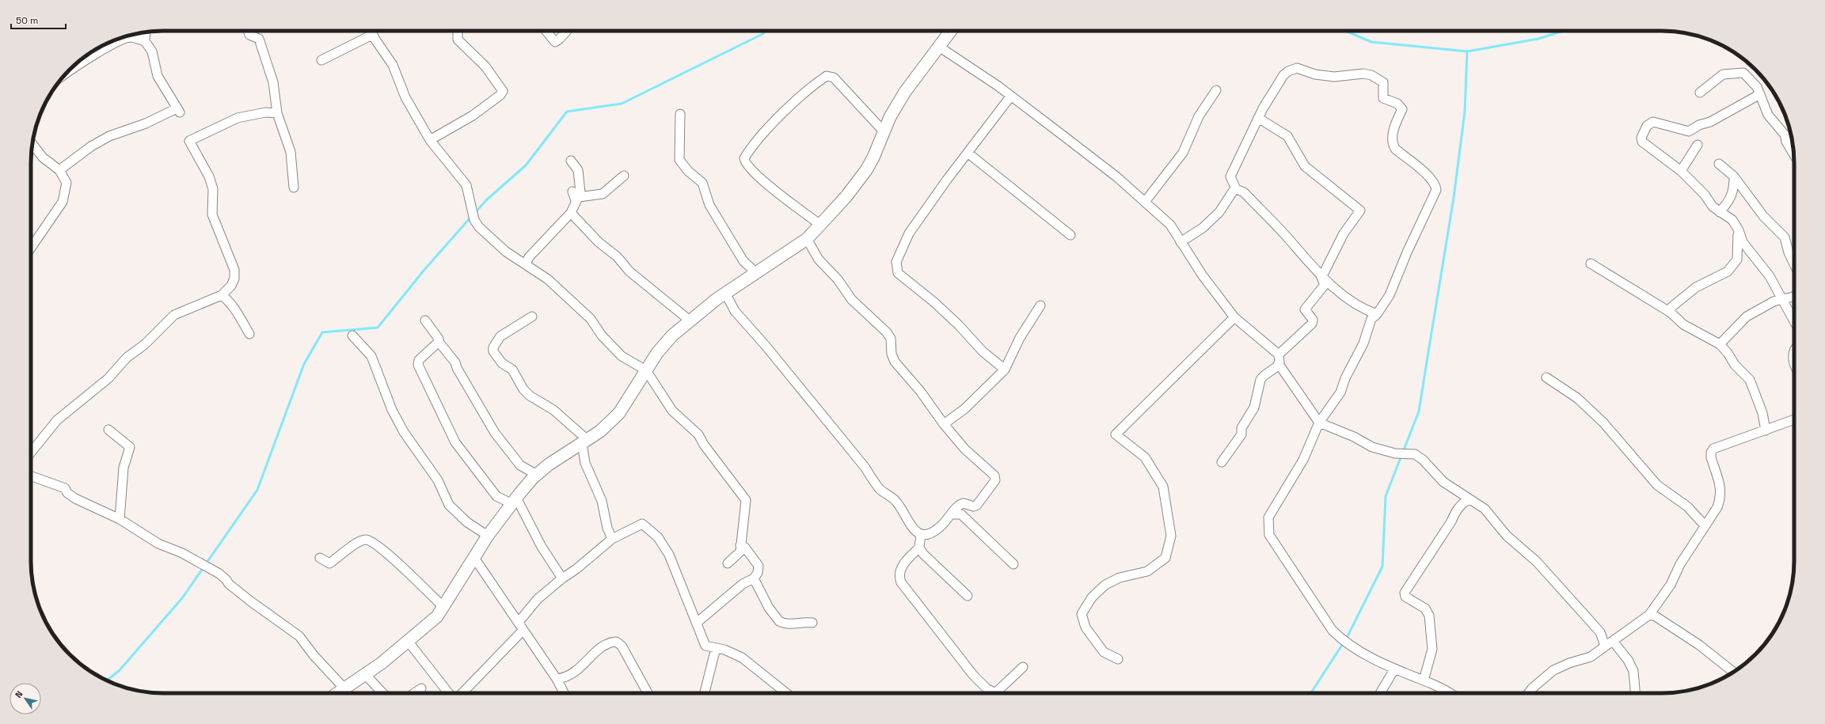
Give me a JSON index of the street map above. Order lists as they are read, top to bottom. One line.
{"scale_bar":"50 m","north":"top left"}
